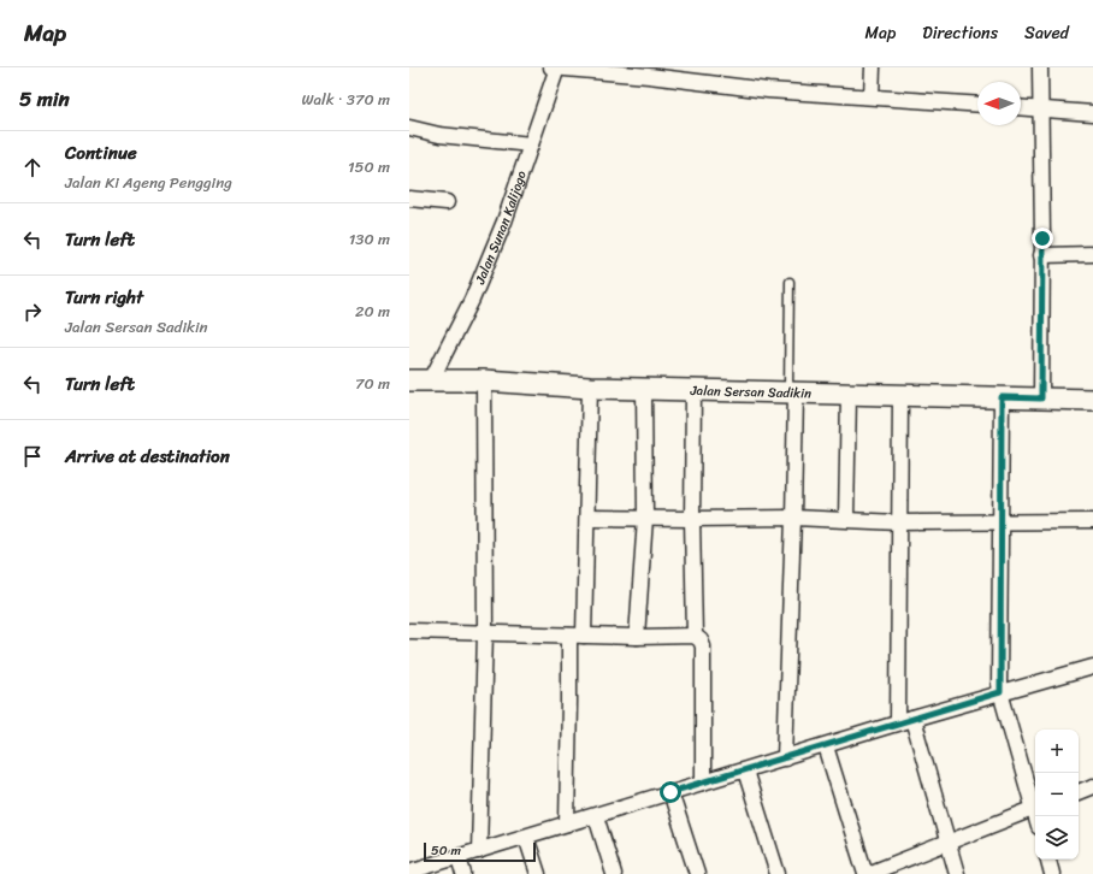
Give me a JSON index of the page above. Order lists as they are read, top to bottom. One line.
{"streets":{"main road":["Jalan Sersan Sadikin"],"street":["Jalan Sunan Kalijogo"]},"crossings":[["Jalan Sunan Kalijogo","Jalan Sersan Sadikin"]],"scale_bar":"50 m","north":"left","page":{"header":"Map","nav":["Map","Directions","Saved"],"heading":["5 min","Walk · 370 m"],"list":[["Continue","Jalan Ki Ageng Pengging","150 m"],["Turn left","130 m"],["Turn right","Jalan Sersan Sadikin","20 m"],["Turn left","70 m"],"Arrive at destination"],"map_buttons":["+","−"],"scale":"50 m"}}
